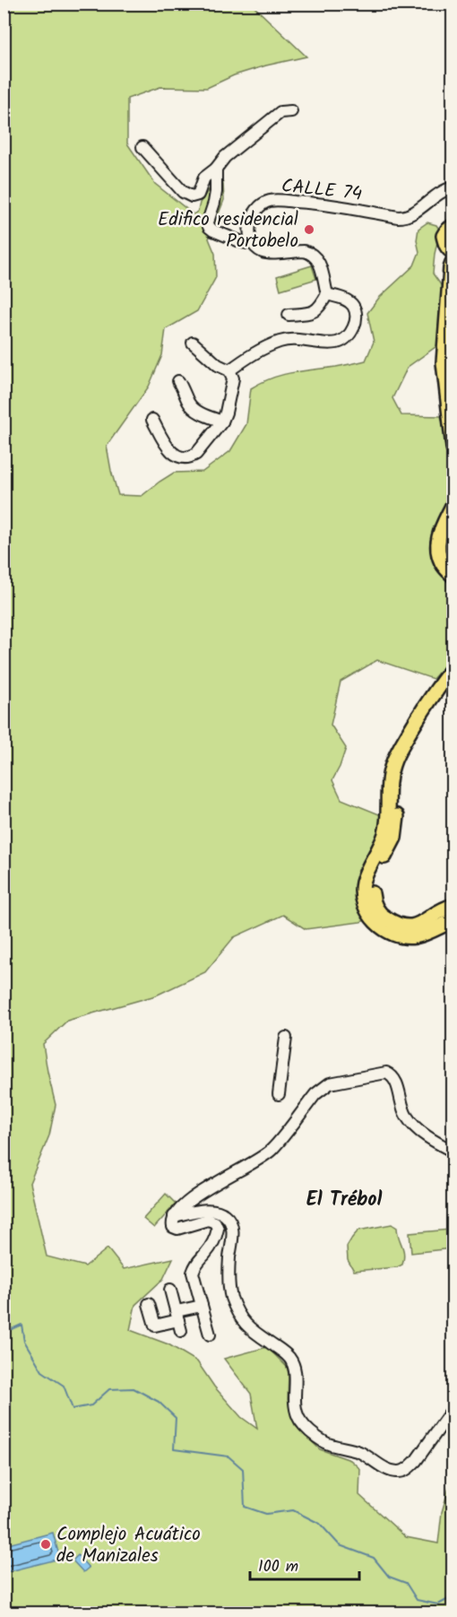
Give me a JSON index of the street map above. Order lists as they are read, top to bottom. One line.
{"streets":{"street":["CALLE 74"]},"districts":["El Trébol"],"places":["Edifico residencial Portobelo","Complejo Acuático de Manizales"],"scale_bar":"100 m"}
